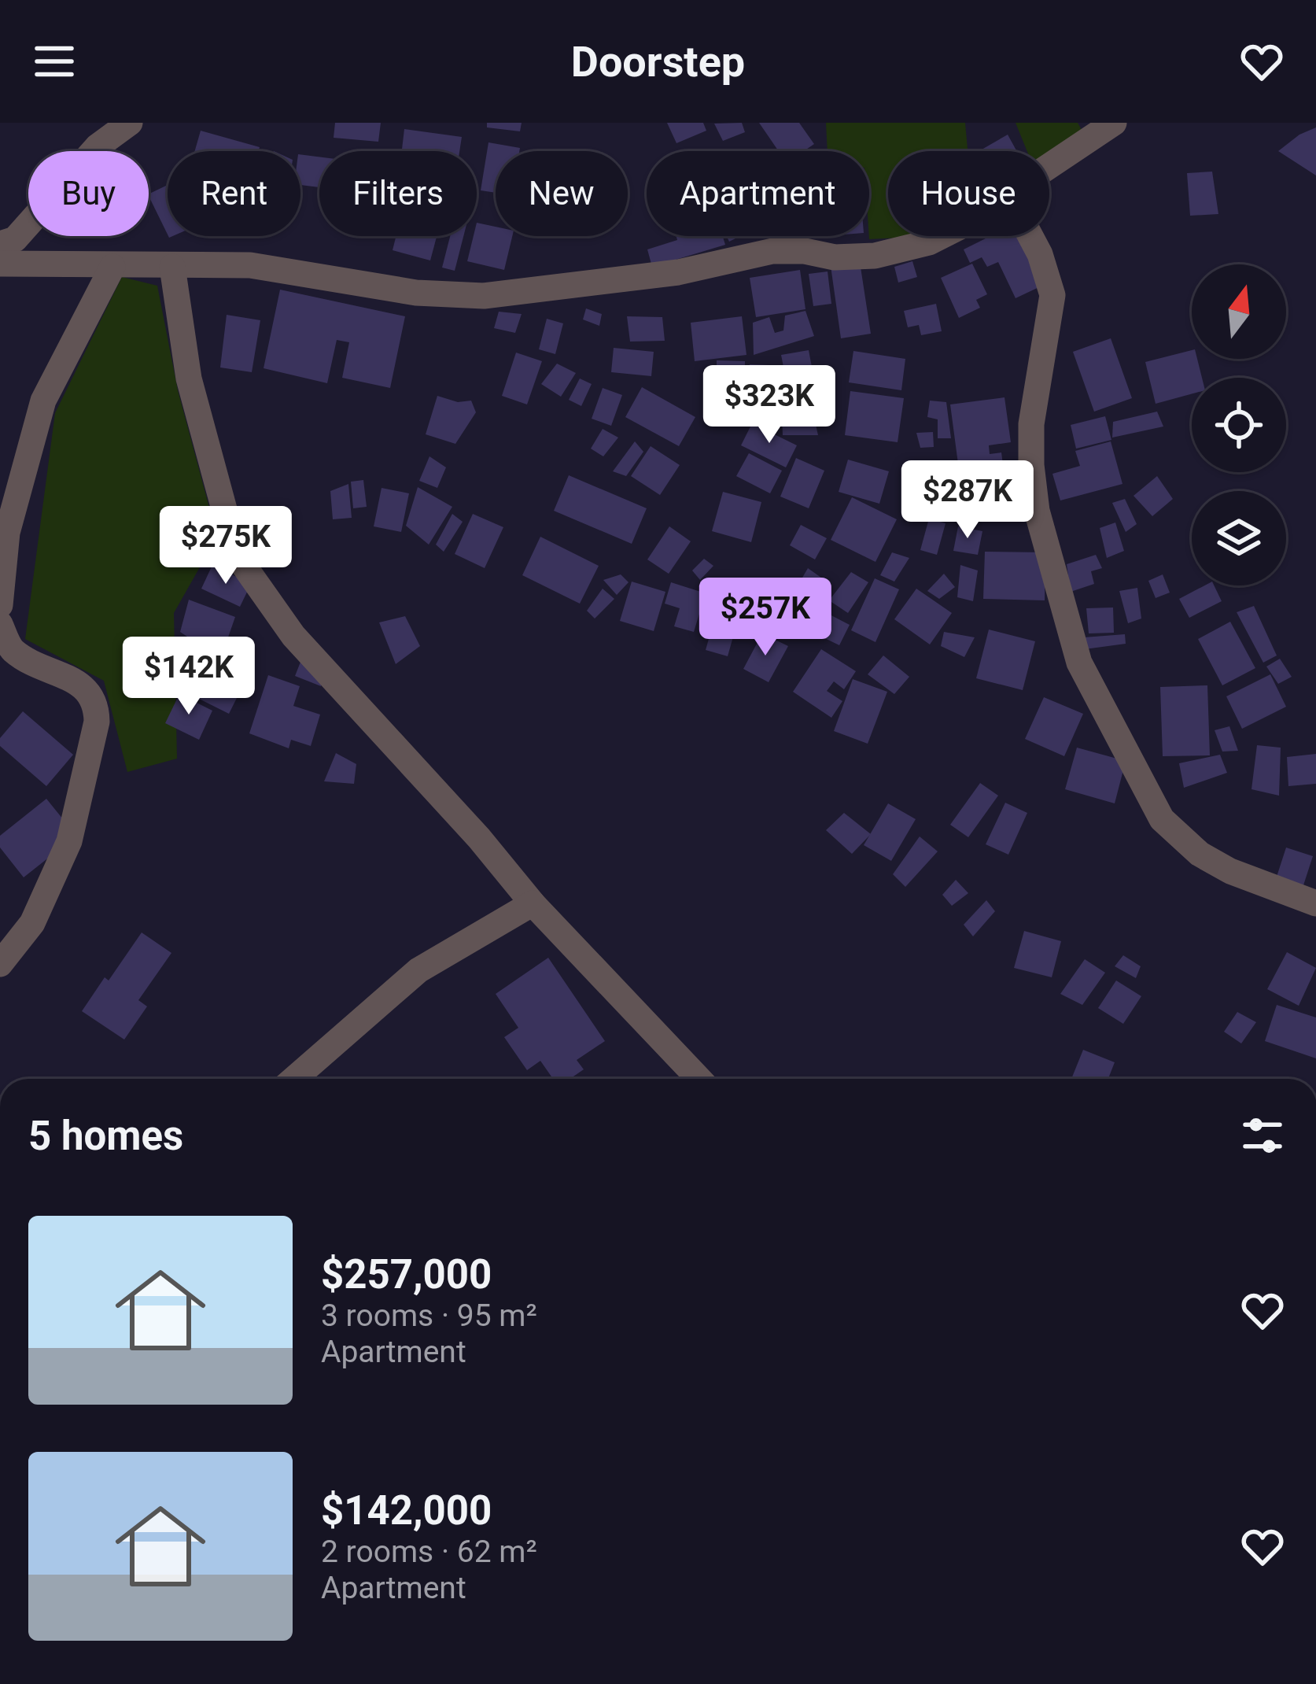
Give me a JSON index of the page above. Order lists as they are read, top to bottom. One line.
{"north":"top","page":{"header":"Doorstep","chip":["Buy","Rent","Filters","New","Apartment","House"],"price":["$323K","$287K","$275K","$257K","$142K"],"heading":"5 homes","list":[{"name":"$257,000","note":"3 rooms · 95 m² · Apartment"},{"name":"$142,000","note":"2 rooms · 62 m² · Apartment"}]}}
